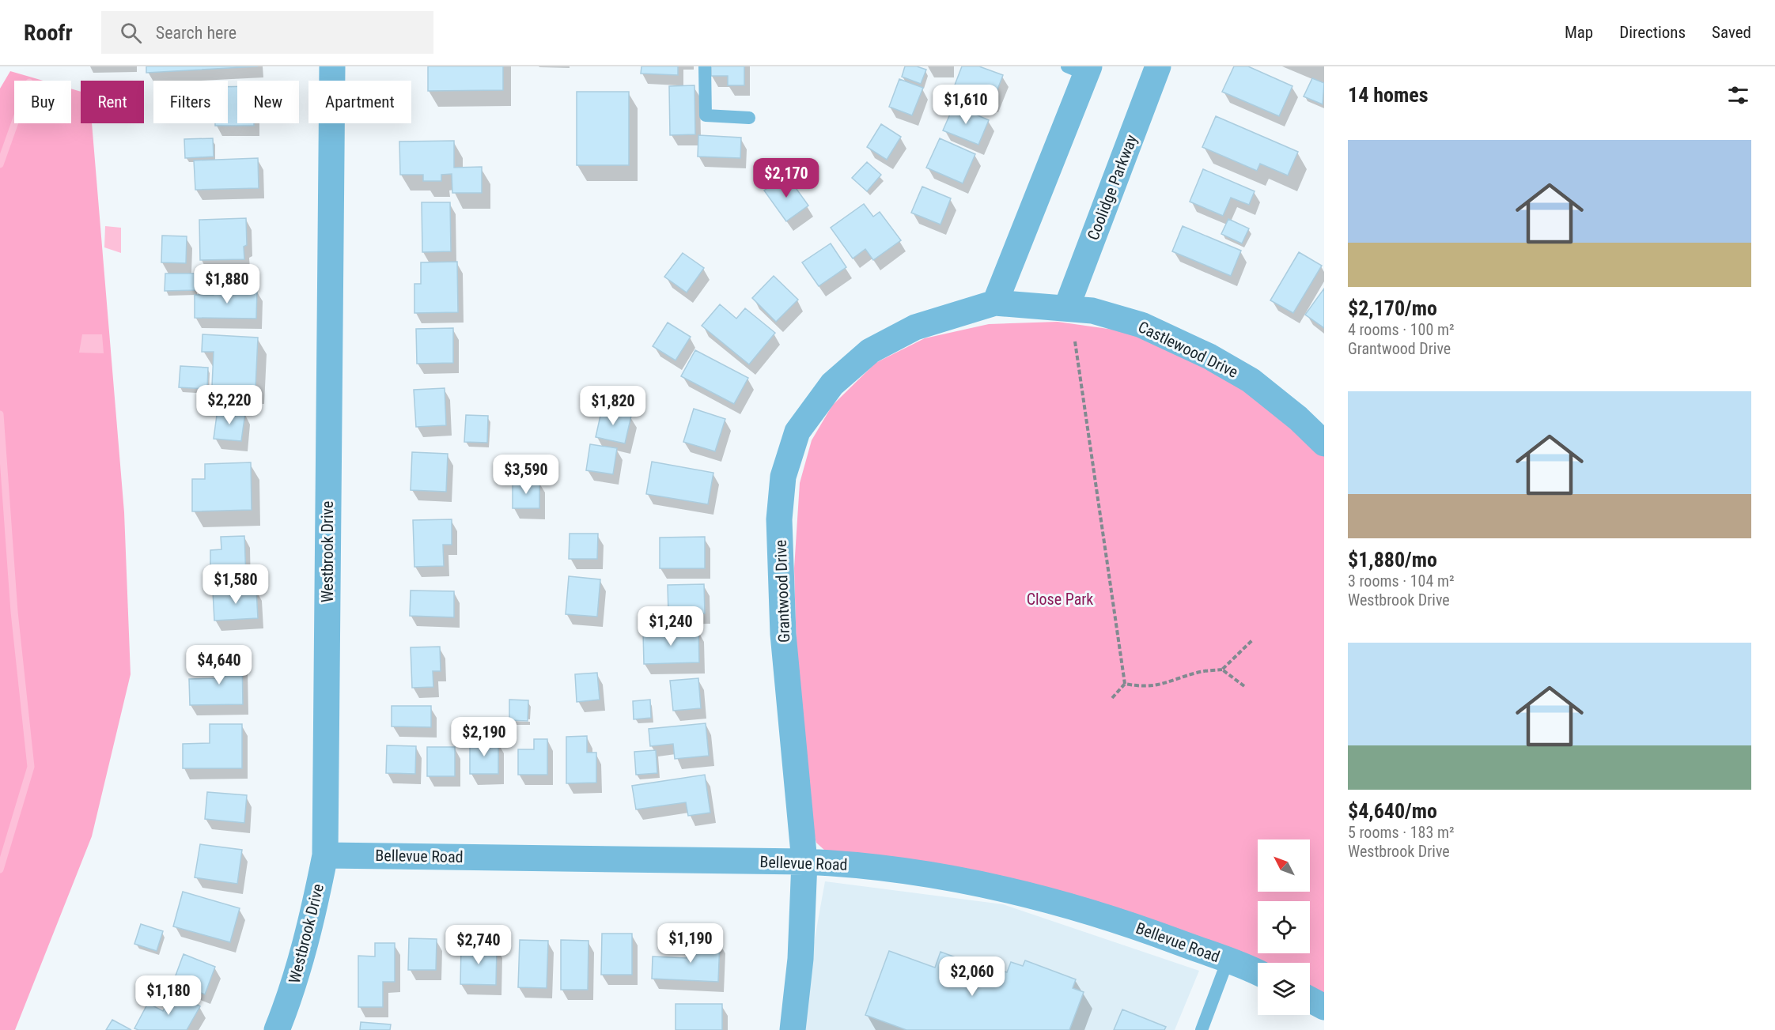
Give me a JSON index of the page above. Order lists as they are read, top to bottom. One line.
{"streets":{"street":["Coolidge Parkway","Castlewood Drive","Westbrook Drive","Grantwood Drive","Bellevue Road"]},"crossings":[["Coolidge Parkway","Castlewood Drive"],["Castlewood Drive","Grantwood Drive"],["Westbrook Drive","Bellevue Road"],["Grantwood Drive","Bellevue Road"]],"parks":["Close Park"],"north":"top left","page":{"header":"Roofr","search":"Search here","nav":["Map","Directions","Saved"],"heading":"14 homes","chip":["Buy","Rent","Filters","New","Apartment"],"price":["$1,610","$2,170","$1,880","$2,220","$1,820","$3,590","$1,580","$1,240","$4,640","$2,190","$1,190","$2,740","$2,060","$1,180"],"list":[{"name":"$2,170/mo","note":"4 rooms · 100 m² · Grantwood Drive"},{"name":"$1,880/mo","note":"3 rooms · 104 m² · Westbrook Drive"},{"name":"$4,640/mo","note":"5 rooms · 183 m² · Westbrook Drive"}]}}
